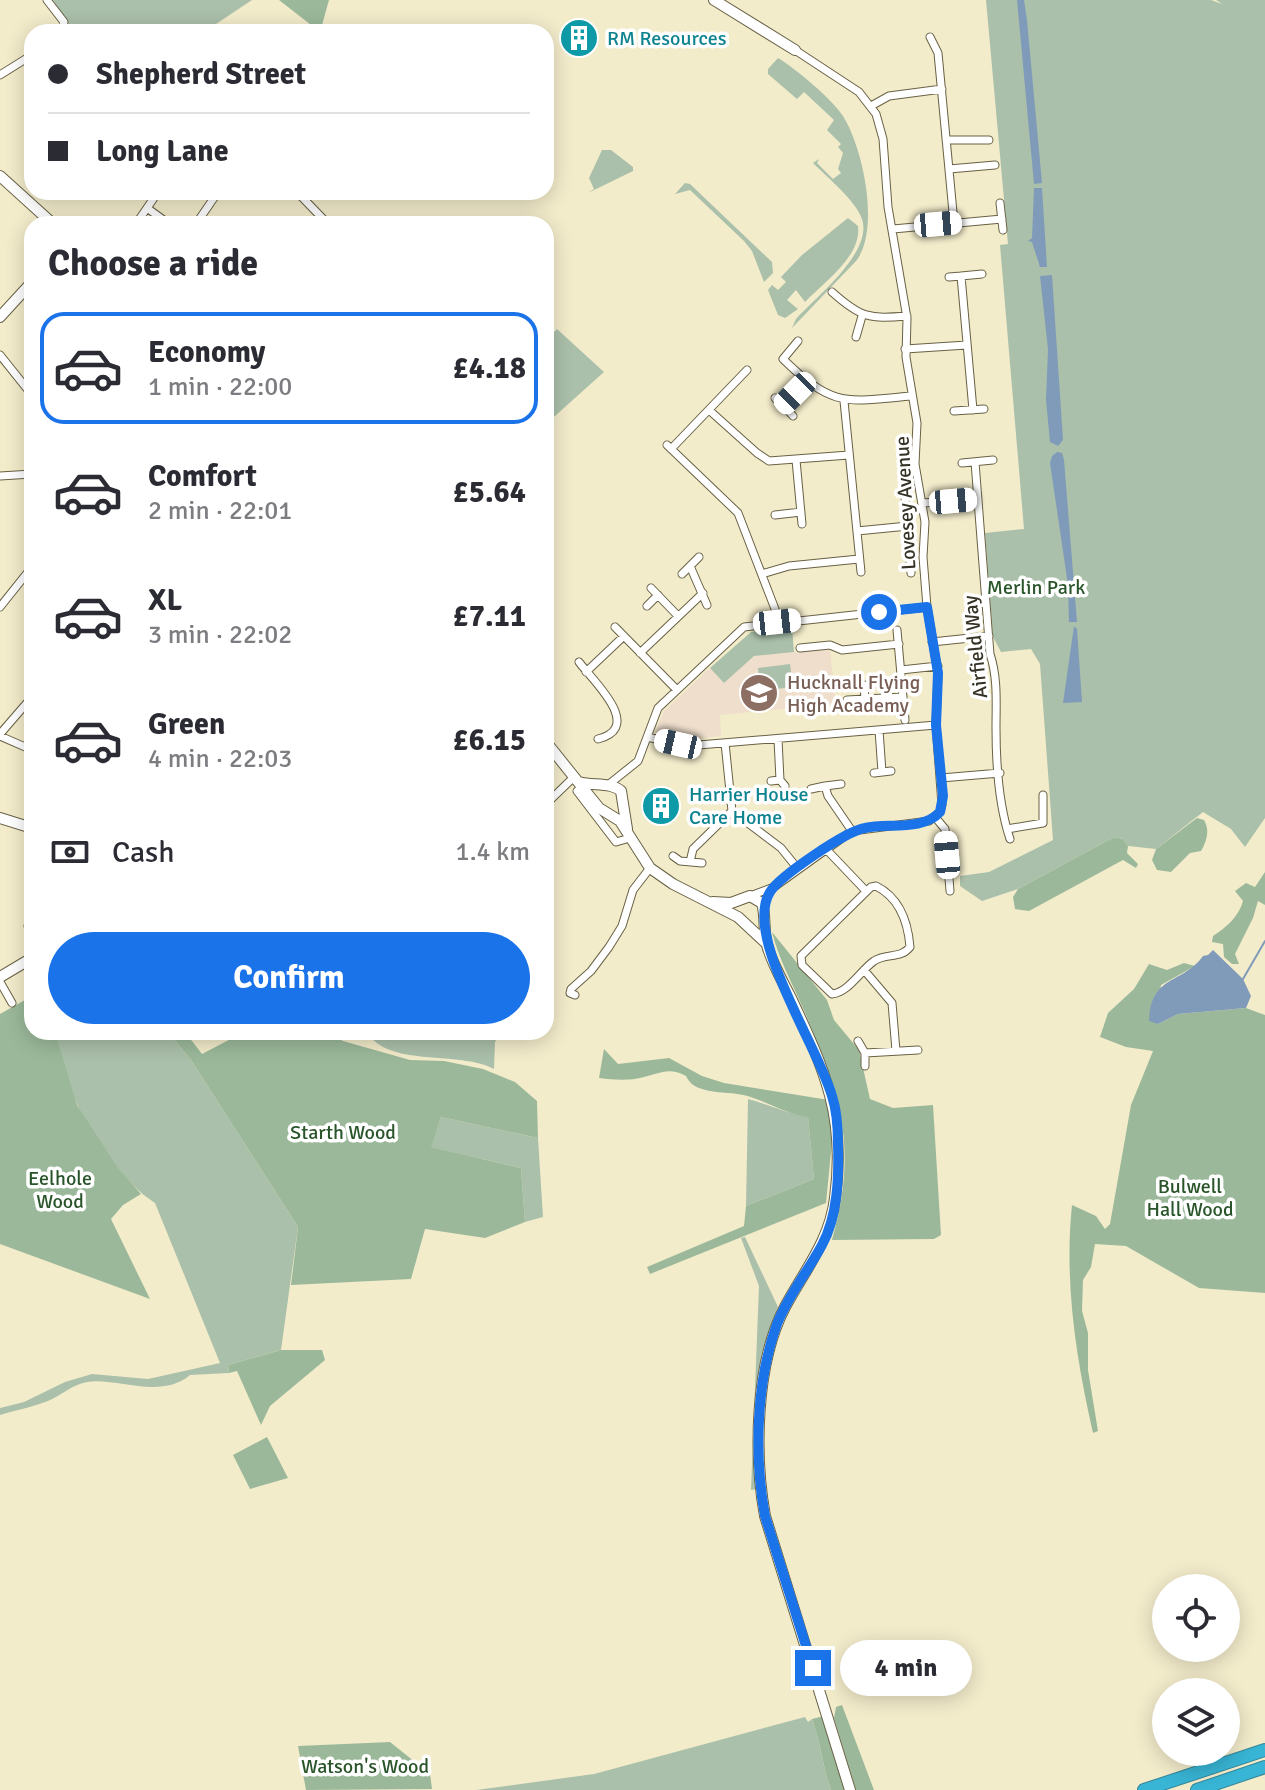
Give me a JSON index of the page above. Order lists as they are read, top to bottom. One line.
{"streets":{"street":["Lovesey Avenue","Airfield Way"]},"parks":["Merlin Park","Starth Wood","Eelhole Wood","Bulwell Hall Wood","Watson's Wood"],"places":{"building":["RM Resources","Harrier House Care Home"],"school or university":["Hucknall Flying High Academy"]},"page":{"banner":["Shepherd Street","Long Lane"],"heading":"Choose a ride","list":[{"name":"Economy","note":"1 min · 22:00","value":"£4.18"},{"name":"Comfort","note":"2 min · 22:01","value":"£5.64"},{"name":"XL","note":"3 min · 22:02","value":"£7.11"},{"name":"Green","note":"4 min · 22:03","value":"£6.15"}],"pay":["Cash","1.4 km"],"buttons":"Confirm","bubble":"4 min"}}
